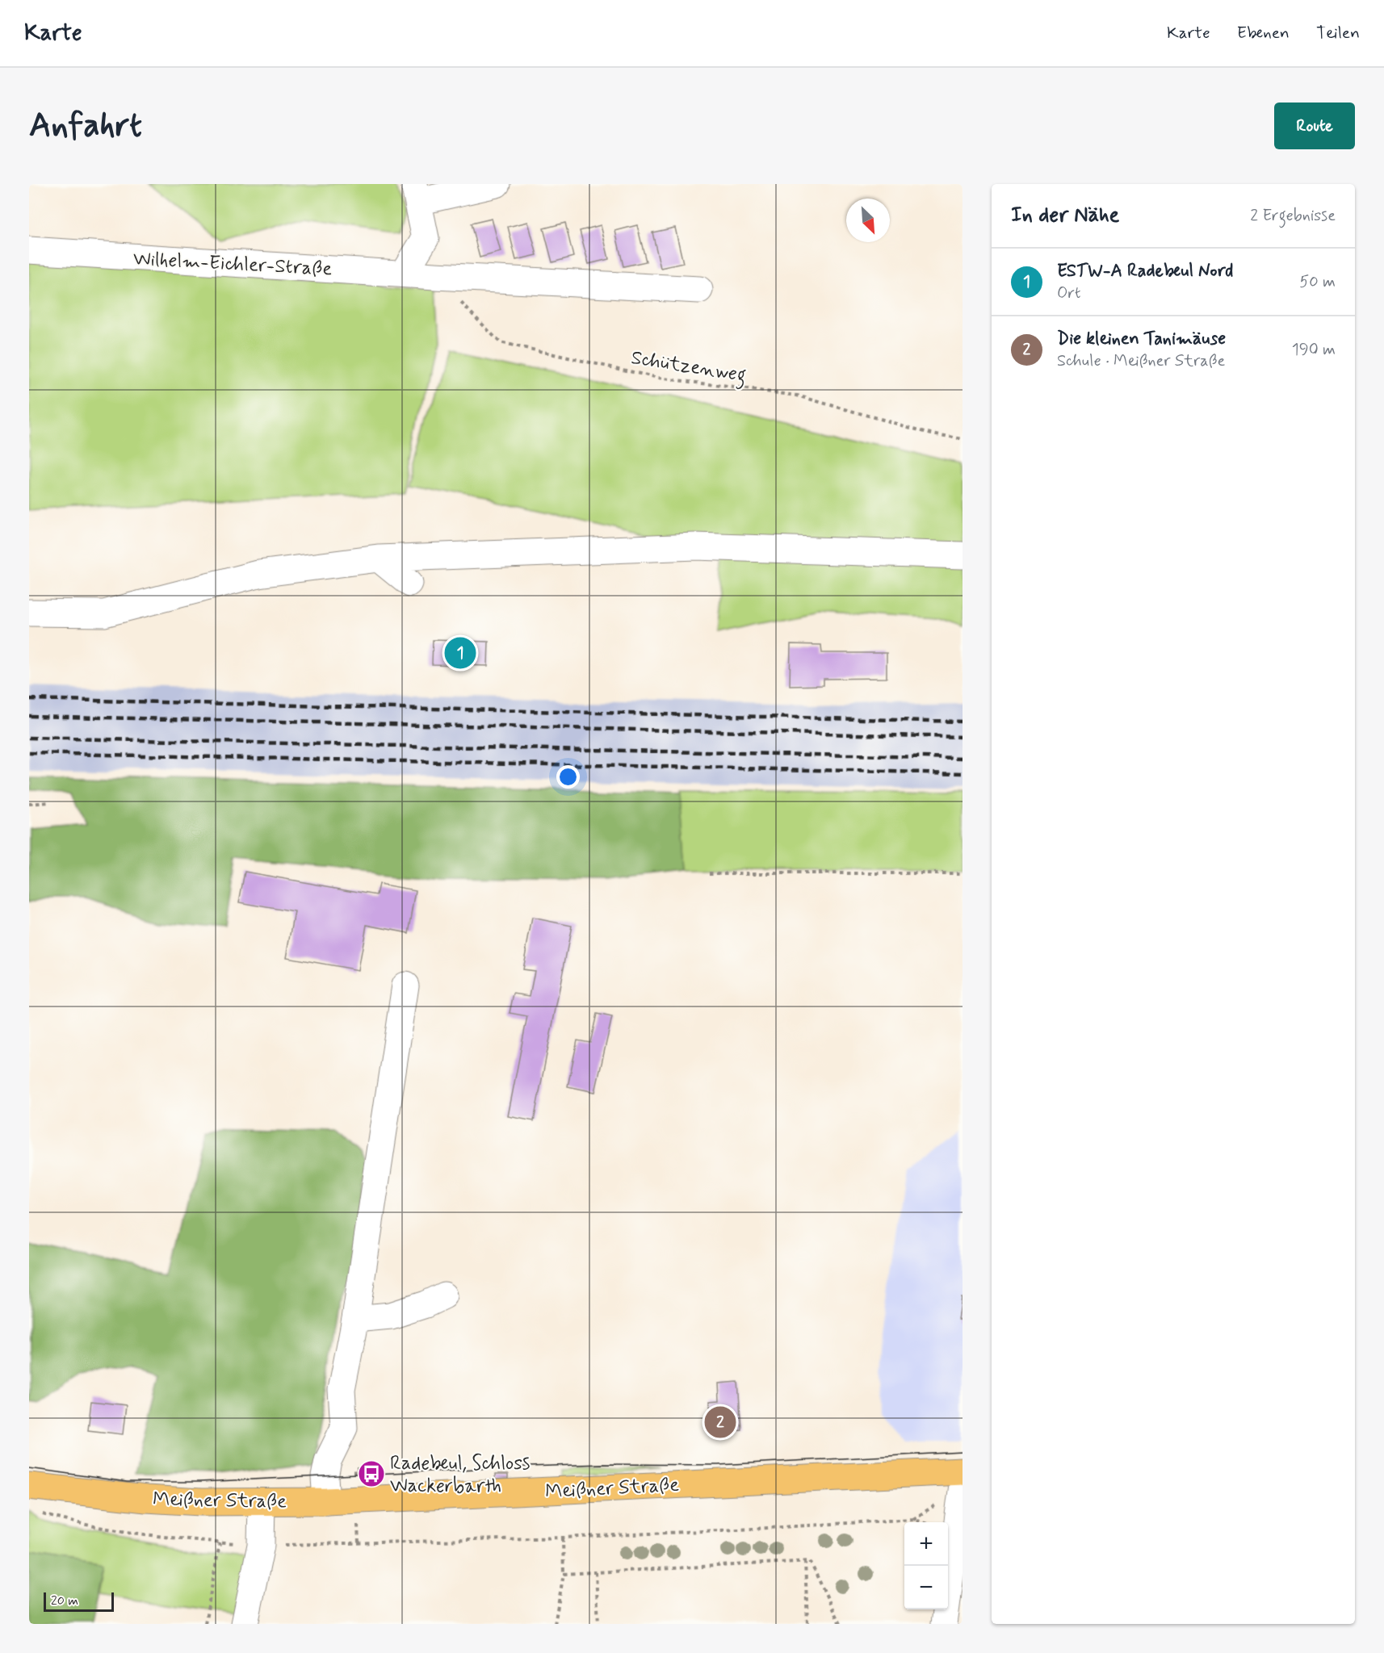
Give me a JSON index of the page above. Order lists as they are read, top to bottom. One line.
{"streets":{"main road":["Meißner Straße"],"street":["Wilhelm-Eichler-Straße"],"path":["Schützenweg"]},"crossings":[["Wilhelm-Eichler-Straße","Schützenweg"]],"places":{"bus stop":["Radebeul, Schloss Wackerbarth"]},"scale_bar":"20 m","north":"bottom right","page":{"header":"Karte","nav":["Karte","Ebenen","Teilen"],"buttons":"Route","title":"Anfahrt","heading":["In der Nähe","2 Ergebnisse"],"list":[{"mark":"1","name":"ESTW-A Radebeul Nord","note":"Ort","value":"50 m"},{"mark":"2","name":"Die kleinen Tanimäuse","note":"Schule · Meißner Straße","value":"190 m"}],"pins":["1","2"],"map_buttons":["+","−"],"scale":"20 m"}}
